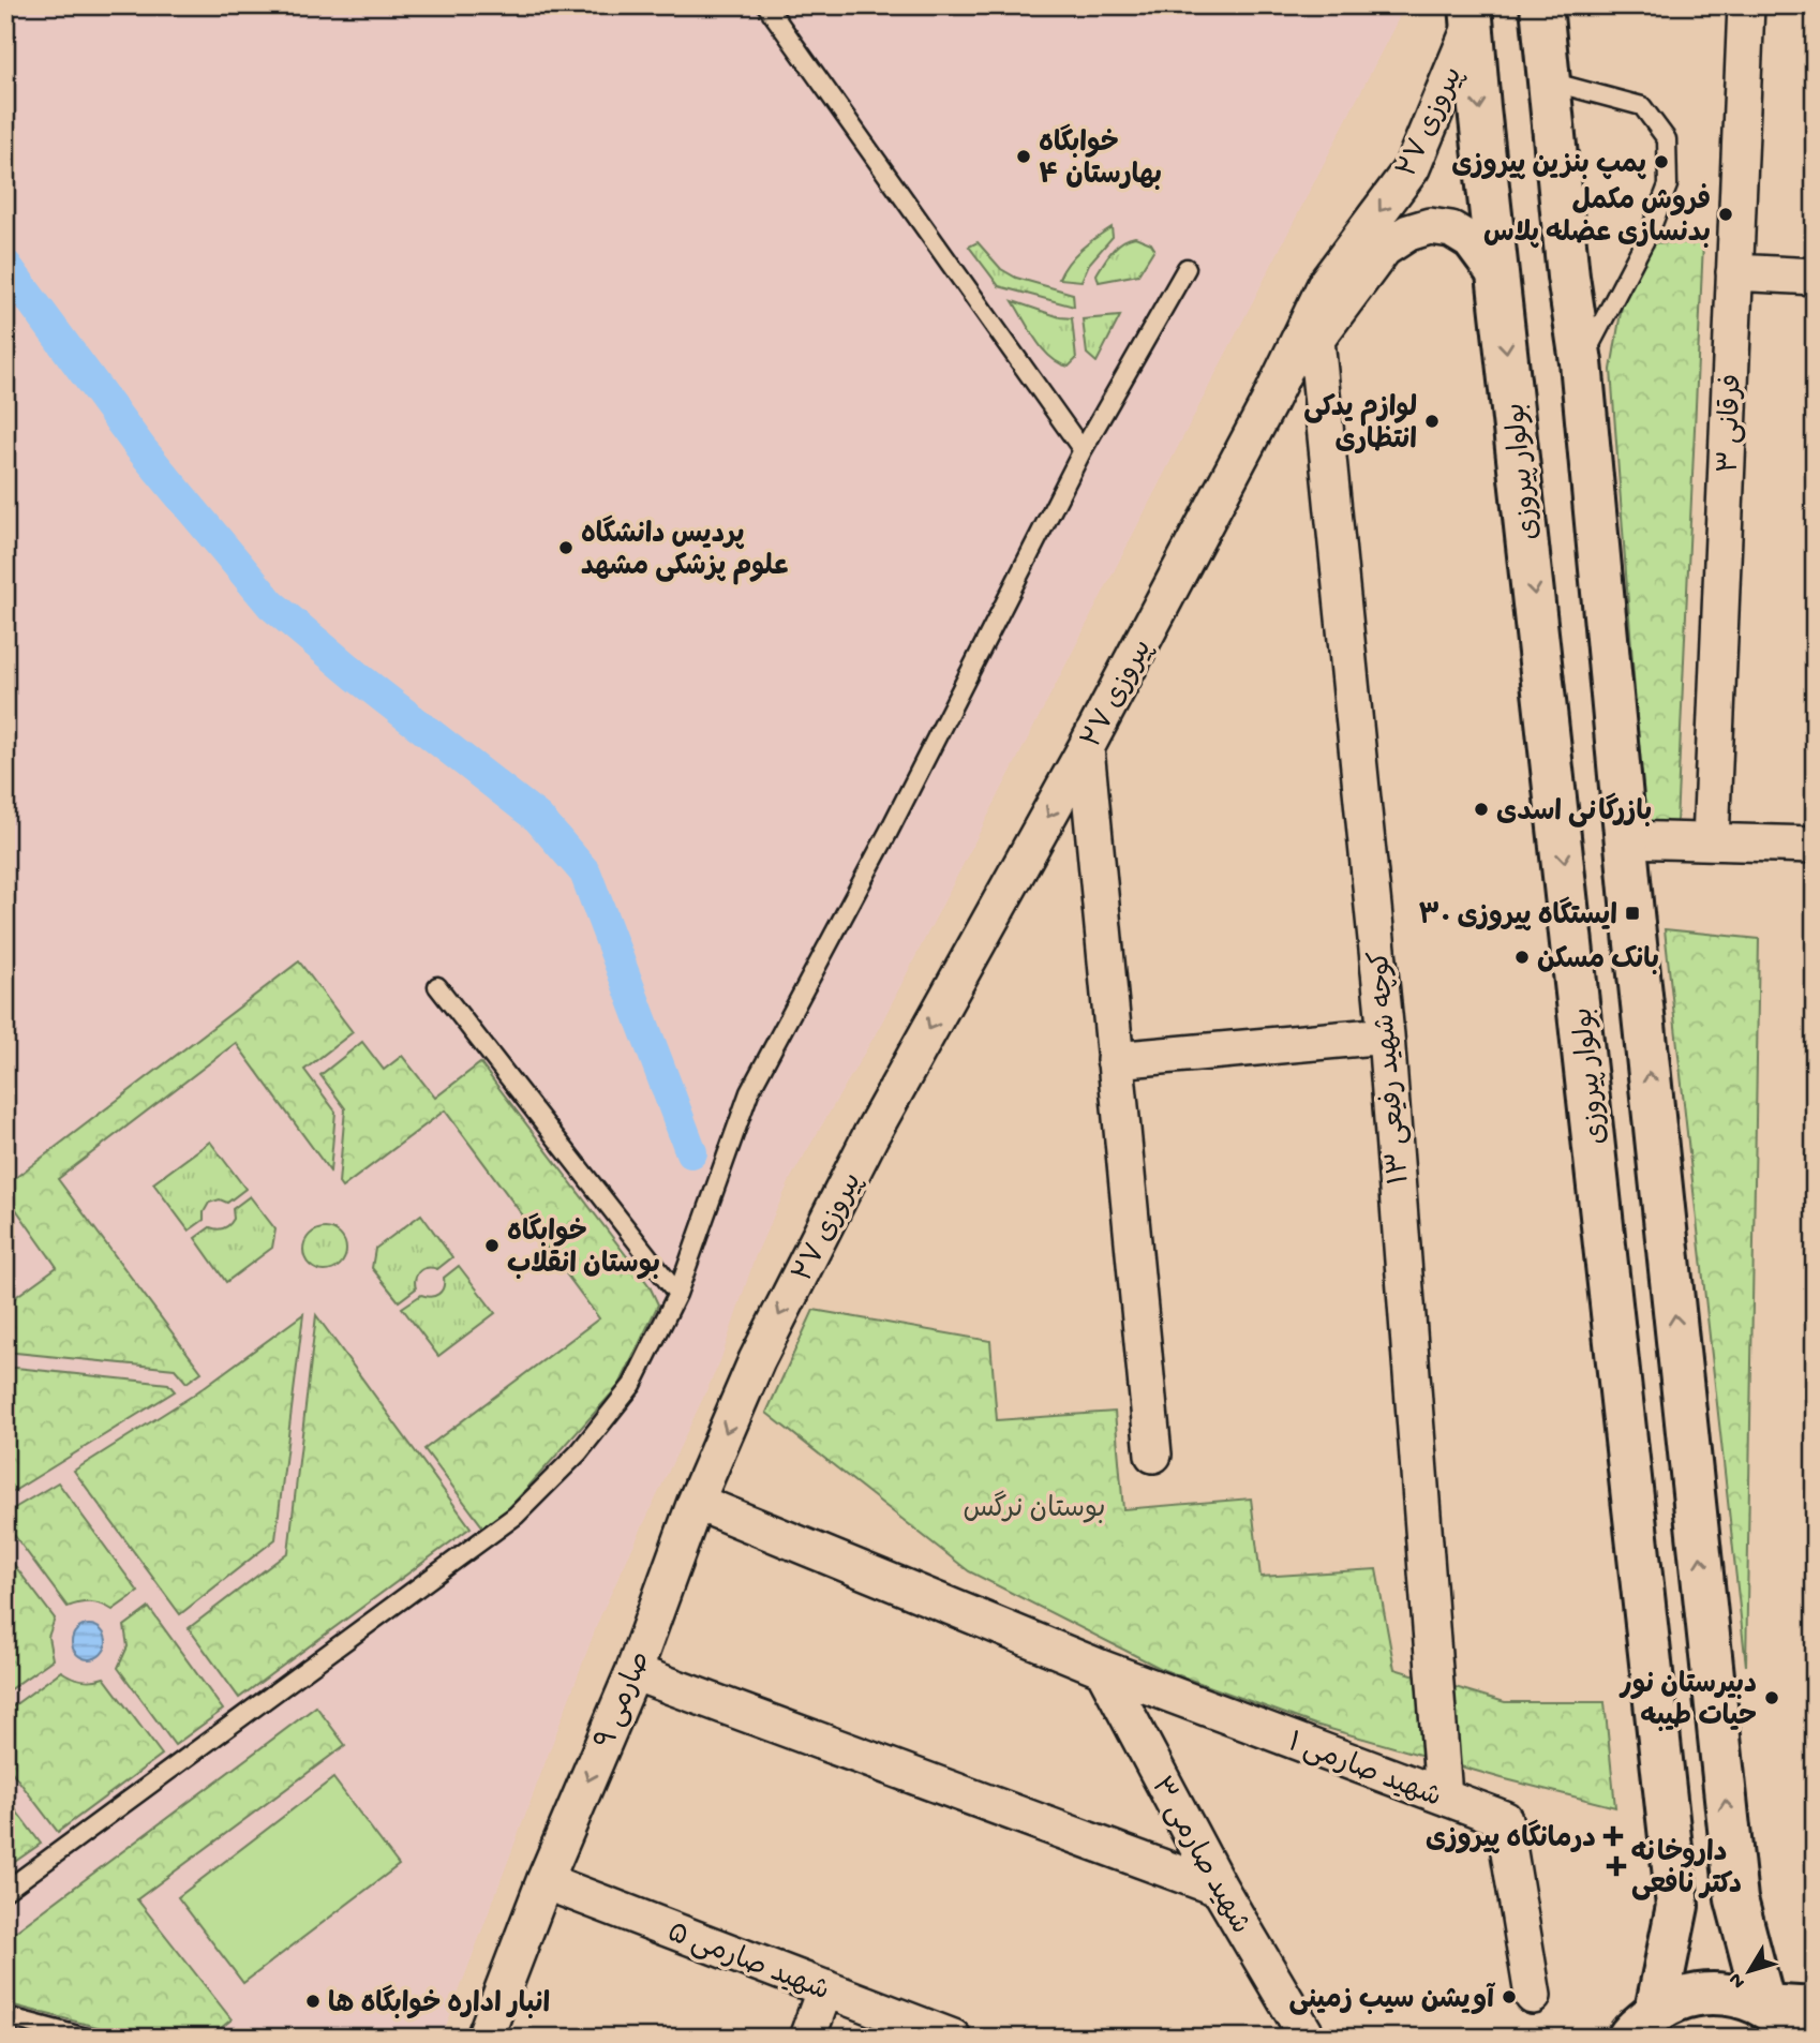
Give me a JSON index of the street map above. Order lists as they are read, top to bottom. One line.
{"streets":{"main road":["بولوار پیروزی"],"street":["پیروزی ۲۷","فرقانی ۳","کوچه شهید رفیعی ۱۳","صارمی ۹","شهید صارمی ۱","شهید صارمی ۳","شهید صارمی ۵"]},"crossings":[["پیروزی ۲۷","بولوار پیروزی"],["پیروزی ۲۷","صارمی ۹"],["کوچه شهید رفیعی ۱۳","شهید صارمی ۱"],["صارمی ۹","شهید صارمی ۱"],["صارمی ۹","شهید صارمی ۵"],["شهید صارمی ۱","شهید صارمی ۳"]],"one_way":["پیروزی ۲۷","صارمی ۹"],"parks":["بوستان نرگس"],"places":{"other":["خوابگاه بهارستان ۴","پمپ بنزین پیروزی","فروش مکمل بدنسازی عضله پلاس","لوازم یدکی انتظاری","پردیس دانشگاه علوم پزشکی مشهد","بازرگانی اسدی","بانک مسکن","خوابگاه بوستان انقلاب","دبیرستان نور حیات طیبه","آویشن سیب زمینی","انبار اداره خوابگاه ها"],"transit":["ایستگاه پیروزی ۳۰"],"health":["درمانگاه پیروزی","داروخانه دکتر نافعی"]},"north":"bottom left"}
